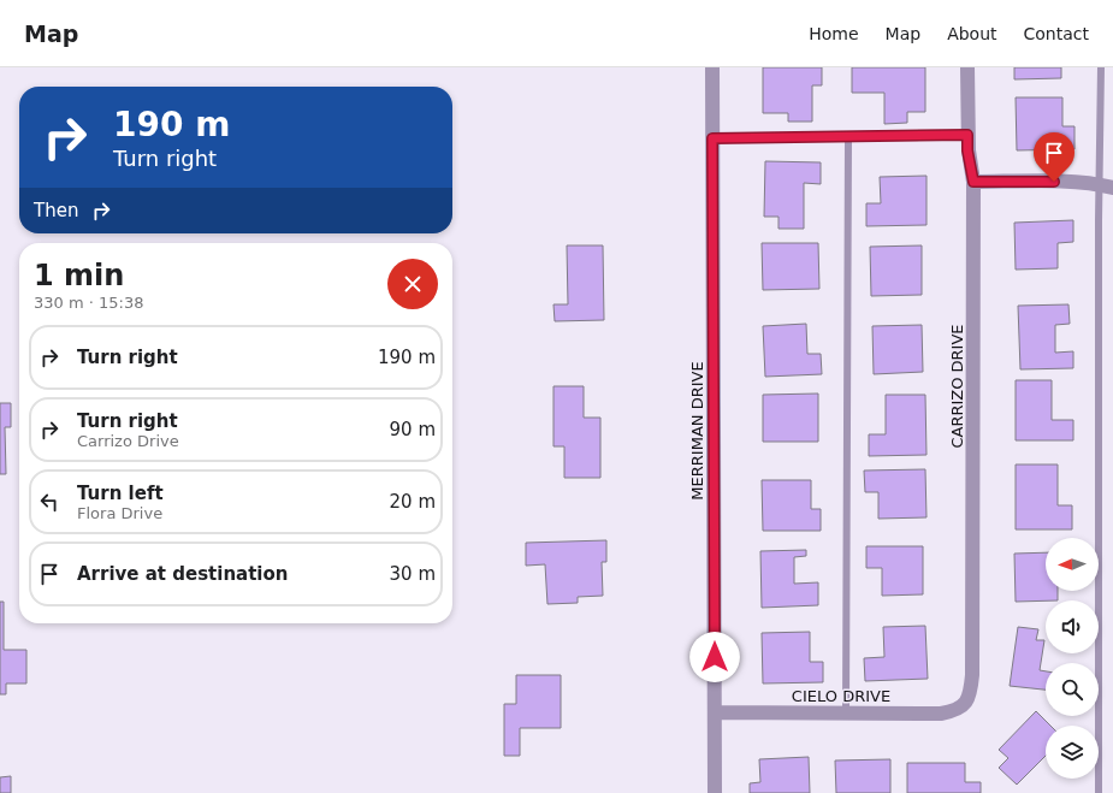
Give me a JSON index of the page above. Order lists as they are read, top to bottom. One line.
{"streets":{"street":["CARRIZO DRIVE","MERRIMAN DRIVE","CIELO DRIVE"]},"crossings":[["CARRIZO DRIVE","CIELO DRIVE"],["MERRIMAN DRIVE","CIELO DRIVE"]],"north":"left","page":{"header":"Map","nav":["Home","Map","About","Contact"],"turn":["190 m","Turn right"],"then":"Then","heading":["1 min","330 m · 15:38"],"list":[{"name":"Turn right","value":"190 m"},{"name":"Turn right","note":"Carrizo Drive","value":"90 m"},{"name":"Turn left","note":"Flora Drive","value":"20 m"},{"name":"Arrive at destination","value":"30 m"}]}}
